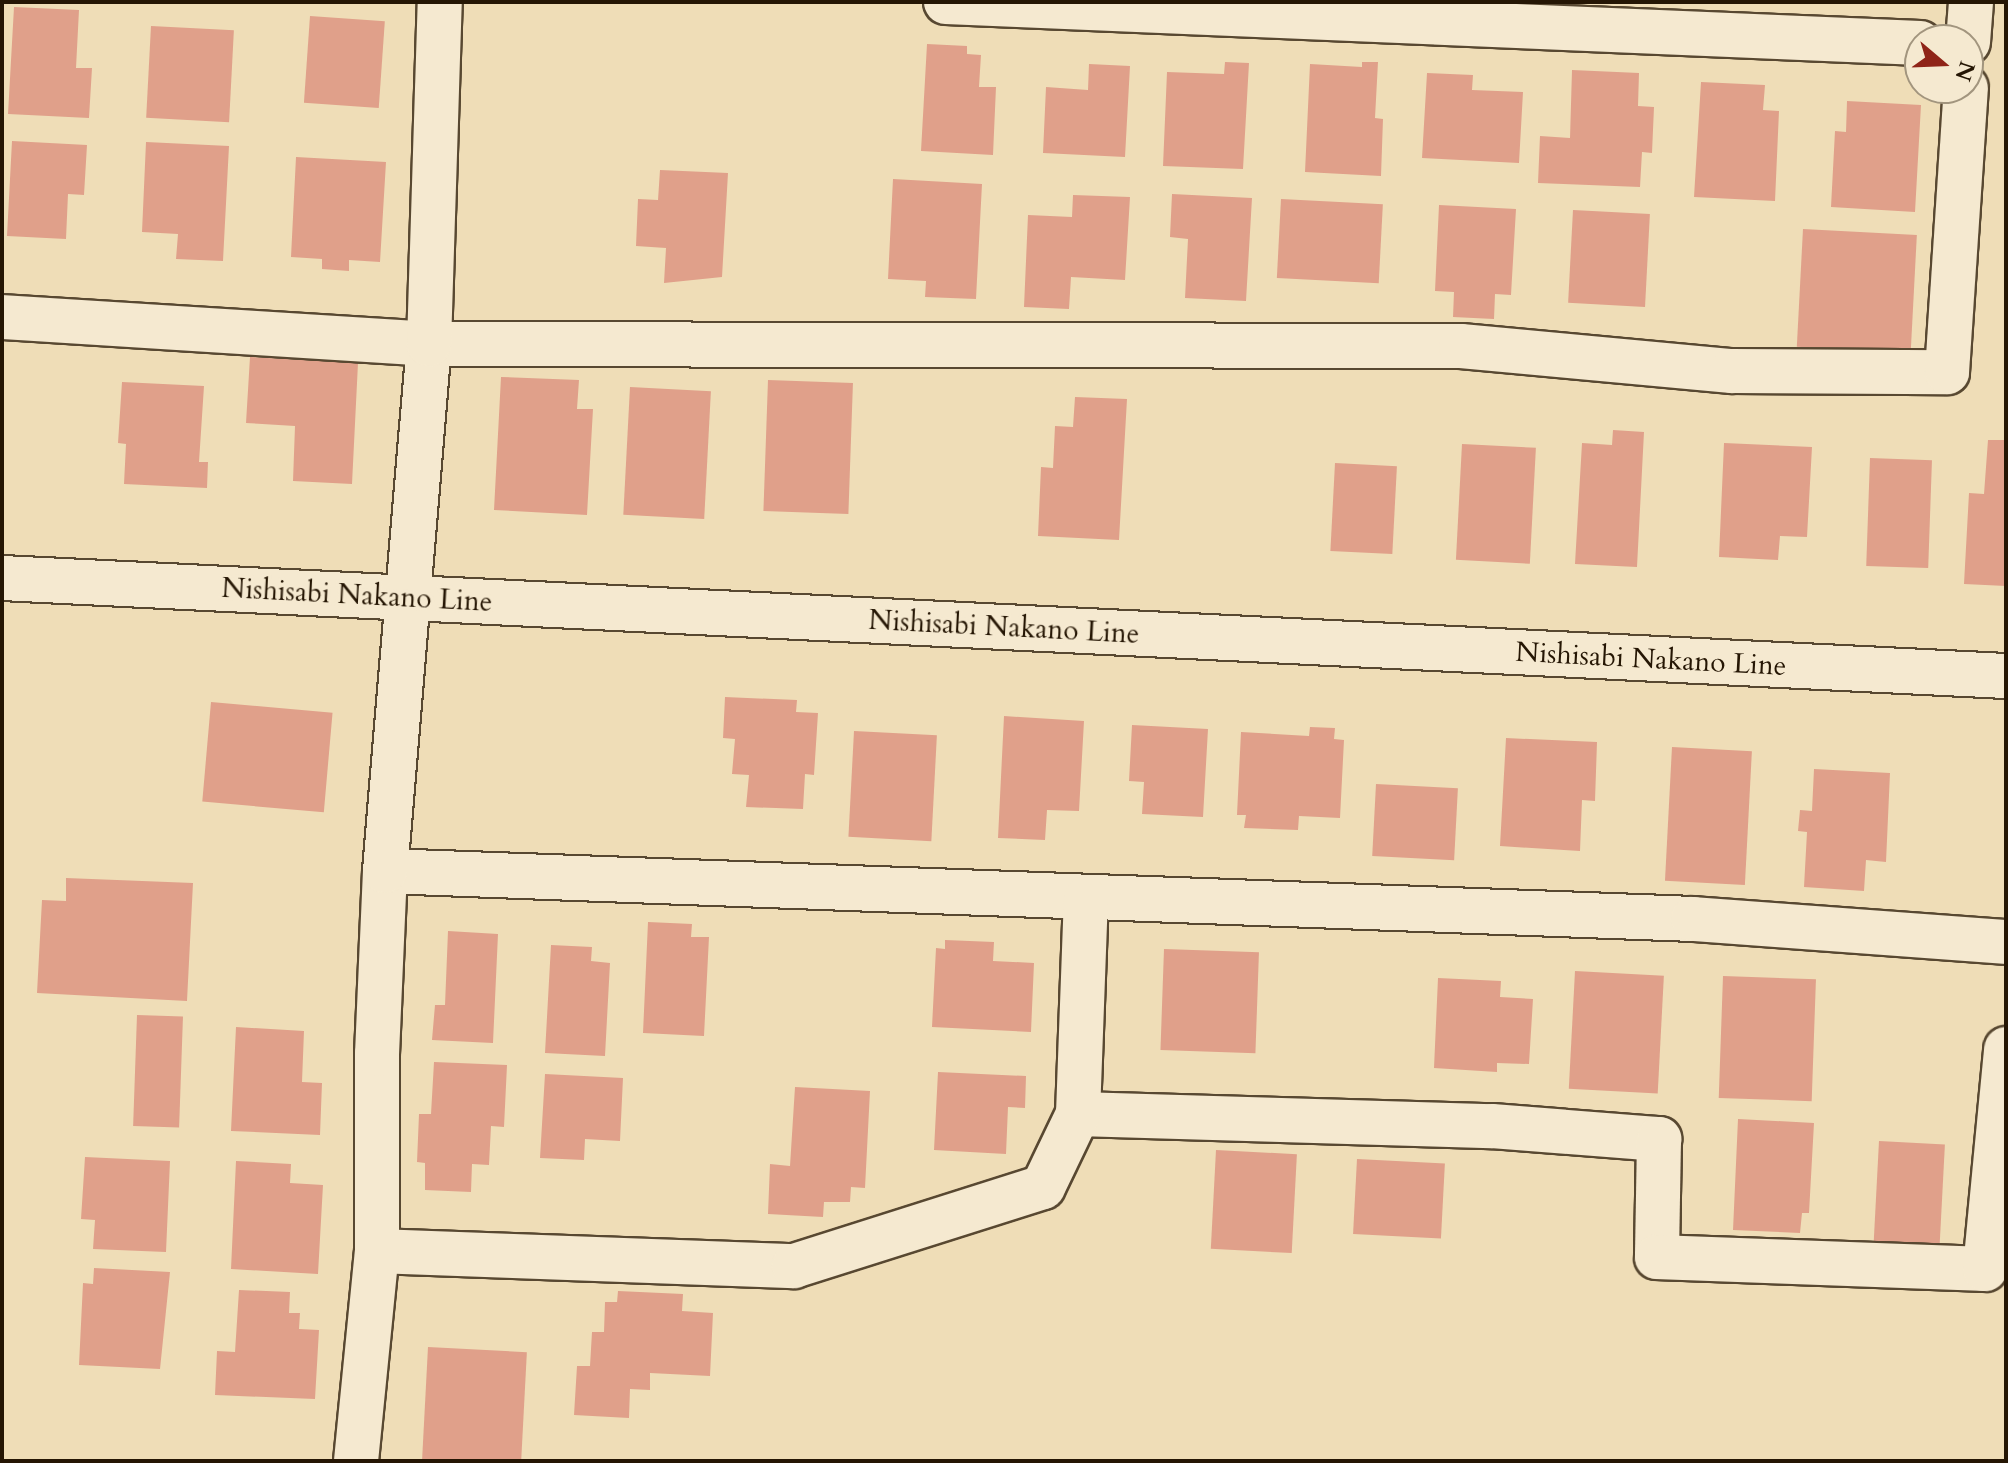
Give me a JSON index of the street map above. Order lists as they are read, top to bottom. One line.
{"streets":{"street":["Nishisabi Nakano Line"]},"north":"right"}
